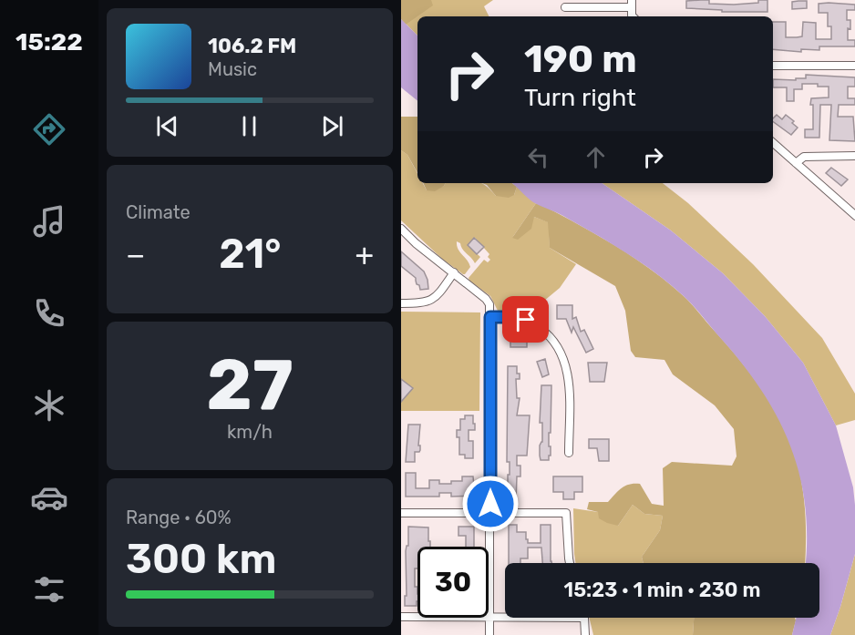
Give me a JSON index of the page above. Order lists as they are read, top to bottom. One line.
{"page":{"tabs":"15:22","turn":["190 m","Turn right"],"song":["106.2 FM","Music"],"tile":["Climate",["27","km/h"],["Range · 60%","300 km"]],"heat":["−","21°","+"],"limit":"30","trip":"15:23 · 1 min · 230 m"}}
